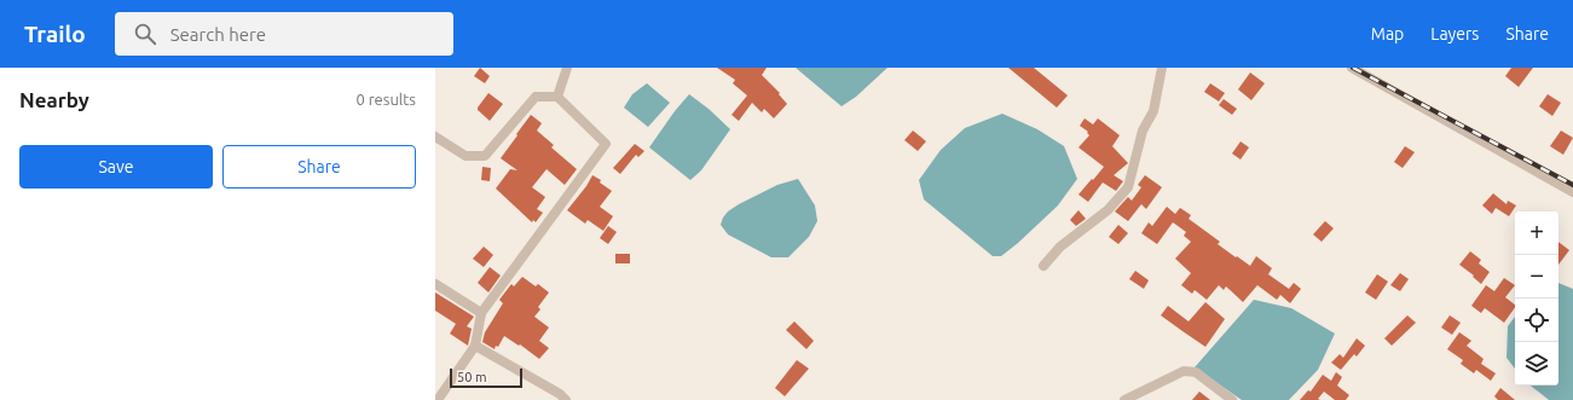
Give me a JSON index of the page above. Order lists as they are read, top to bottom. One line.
{"scale_bar":"50 m","page":{"header":"Trailo","search":"Search here","nav":["Map","Layers","Share"],"heading":["Nearby","0 results"],"buttons":["Save","Share"],"map_buttons":["+","−"],"scale":"50 m"}}
